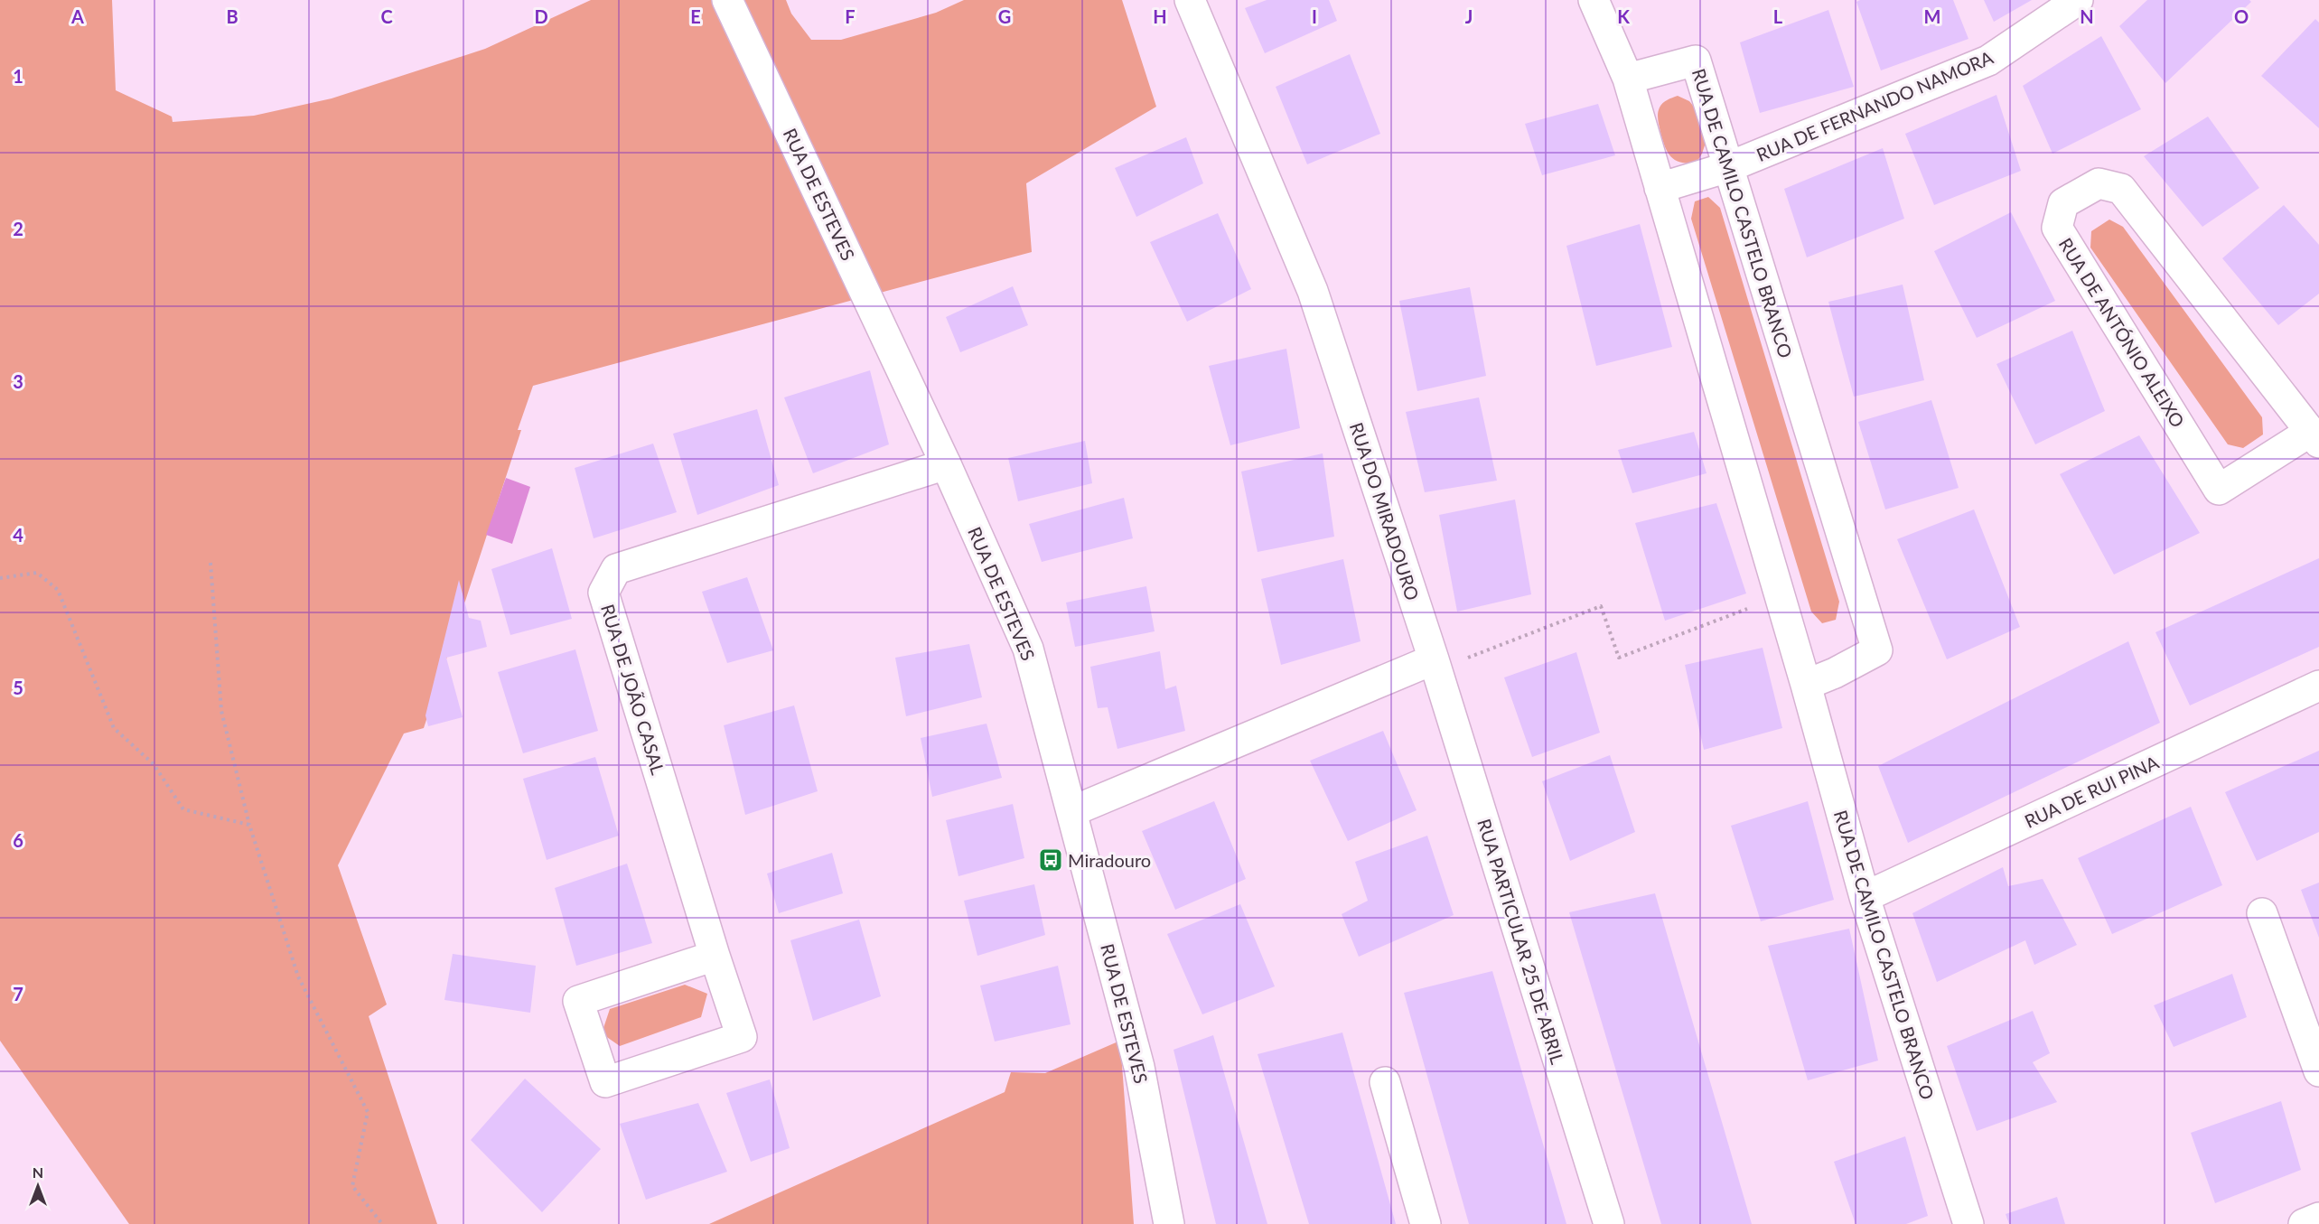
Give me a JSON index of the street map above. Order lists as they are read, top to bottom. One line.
{"streets":{"street":["RUA DE FERNANDO NAMORA","RUA DE ESTEVES","RUA DE CAMILO CASTELO BRANCO","RUA DE ANTÓNIO ALEIXO","RUA DO MIRADOURO","RUA DE JOÃO CASAL","RUA DE RUI PINA","RUA PARTICULAR 25 DE ABRIL"]},"crossings":[["RUA DE FERNANDO NAMORA","RUA DE CAMILO CASTELO BRANCO"],["RUA DE ESTEVES","RUA DE JOÃO CASAL"],["RUA DE CAMILO CASTELO BRANCO","RUA DE RUI PINA"],["RUA DO MIRADOURO","RUA PARTICULAR 25 DE ABRIL"]],"places":{"bus stop":["Miradouro"]},"north":"top","grid":{"columns":["A","B","C","D","E","F","G","H","I","J","K","L","M","N","O"],"rows":["1","2","3","4","5","6","7"]}}
